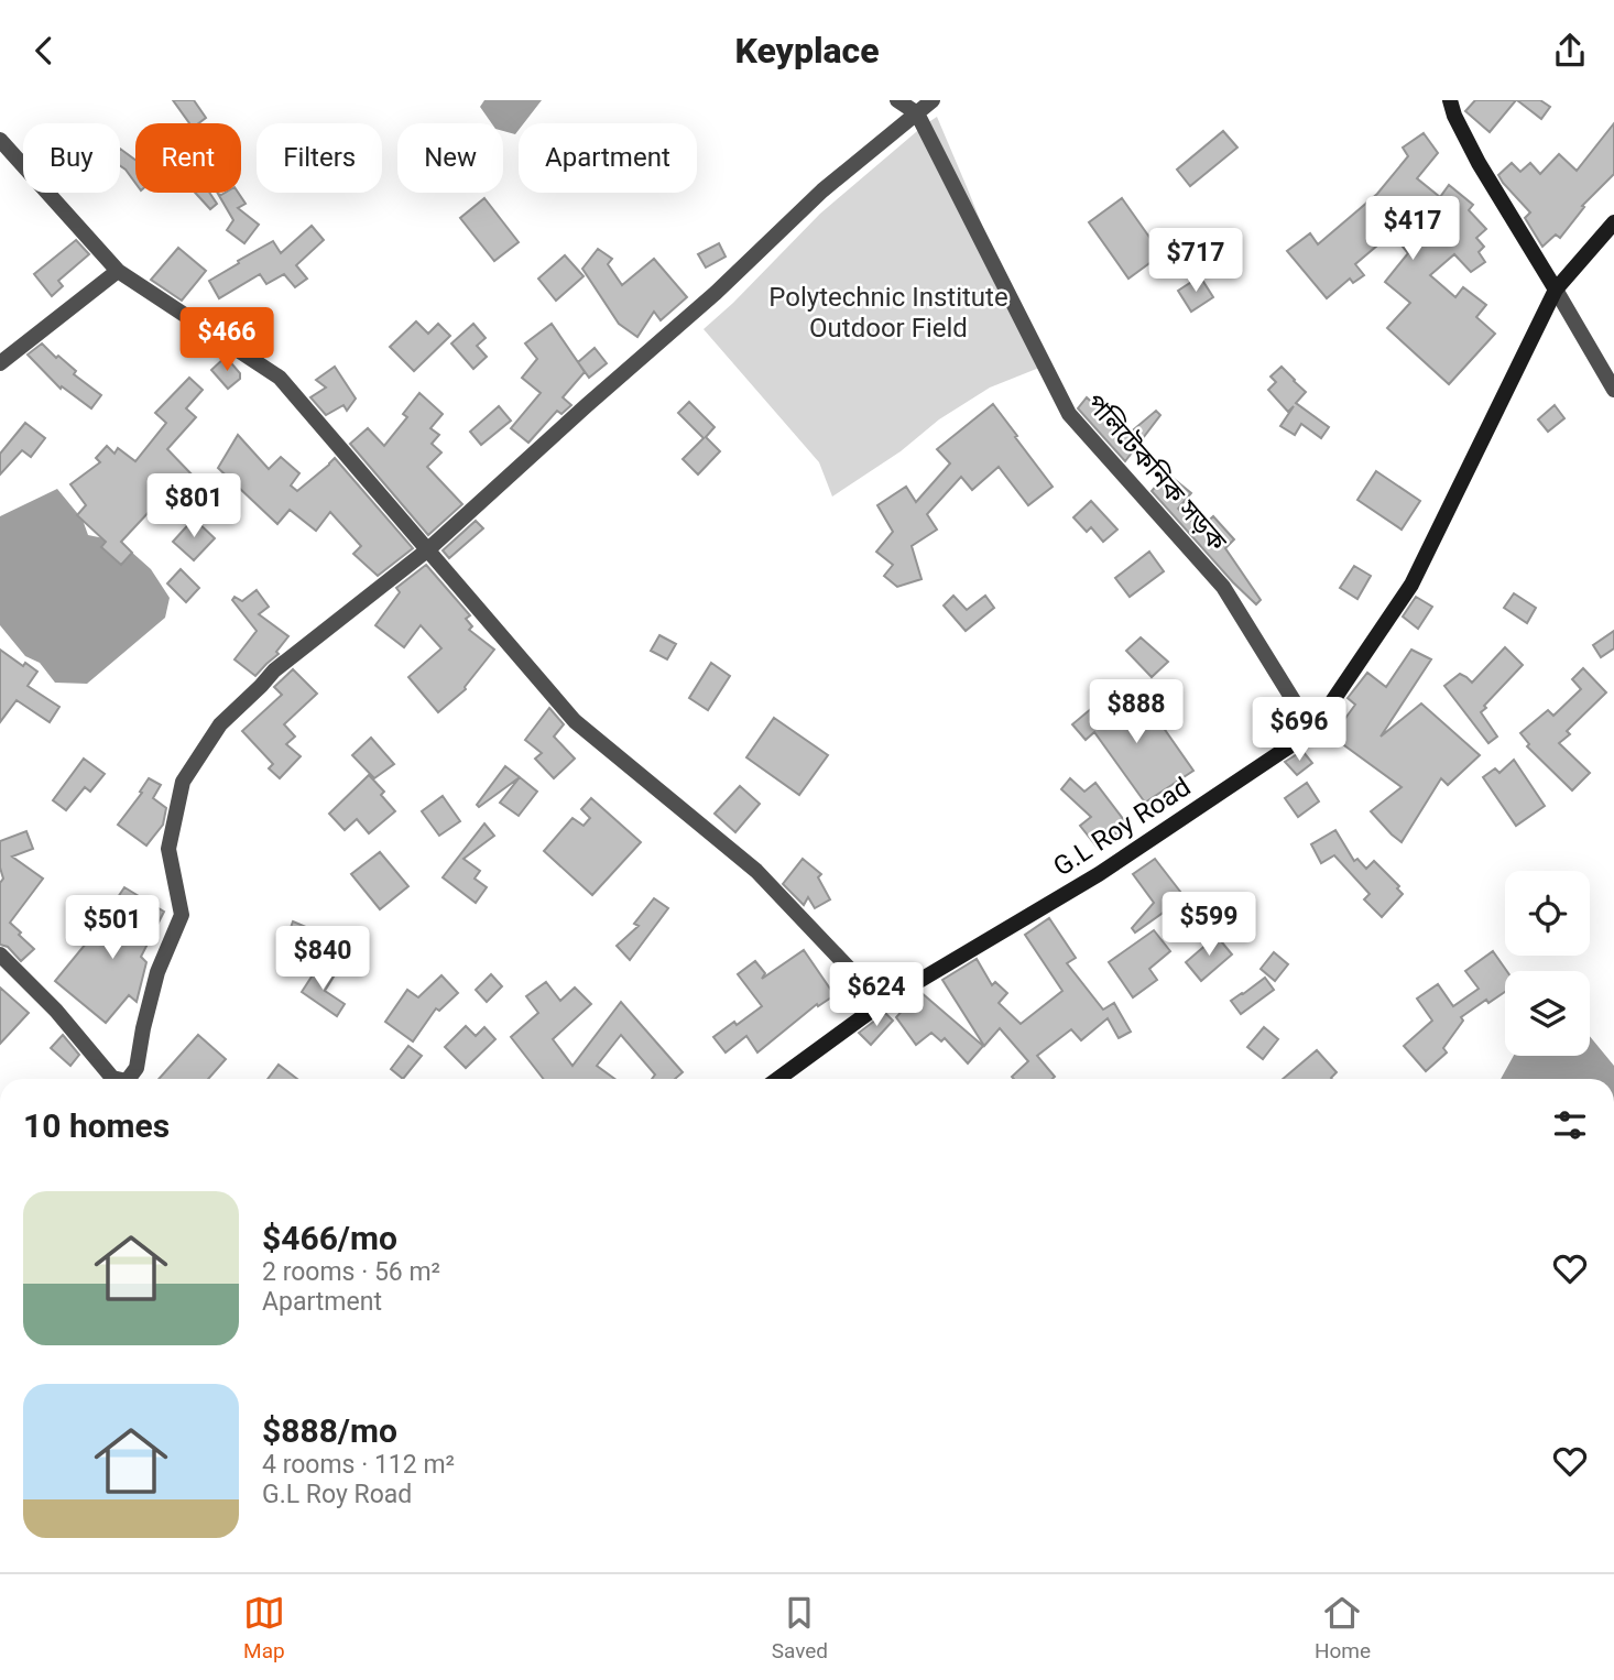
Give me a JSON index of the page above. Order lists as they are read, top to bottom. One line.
{"streets":{"main road":["G.L Roy Road"],"street":["পলিটেকনিক সড়ক"]},"crossings":[["পলিটেকনিক সড়ক","G.L Roy Road"]],"parks":["Polytechnic Institute Outdoor Field"],"page":{"header":"Keyplace","chip":["Buy","Rent","Filters","New","Apartment"],"price":["$417","$717","$466","$801","$888","$696","$599","$501","$840","$624"],"heading":"10 homes","list":[{"name":"$466/mo","note":"2 rooms · 56 m² · Apartment"},{"name":"$888/mo","note":"4 rooms · 112 m² · G.L Roy Road"}],"tabs":["Map","Saved","Home"]}}
